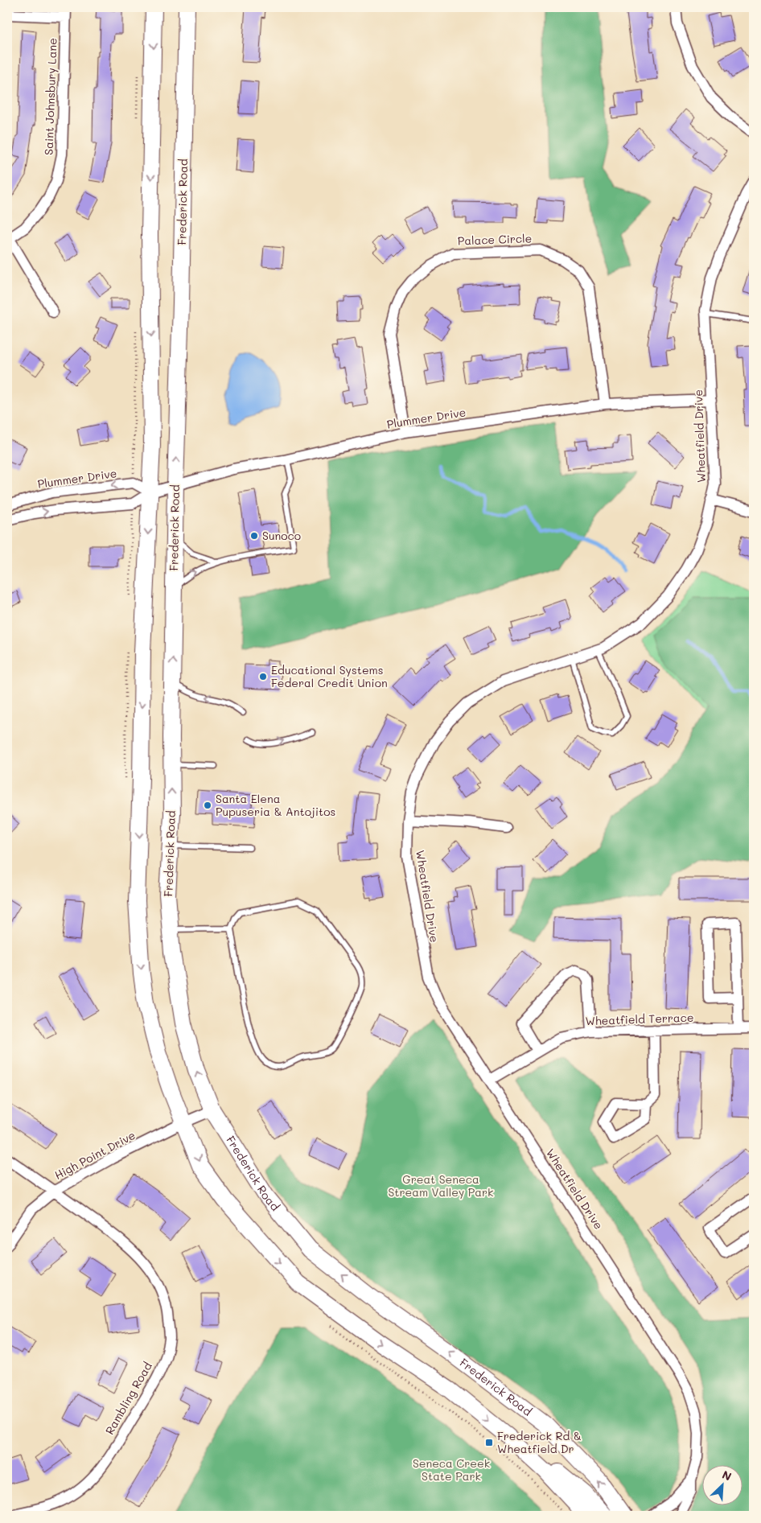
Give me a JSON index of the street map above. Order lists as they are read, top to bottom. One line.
{"streets":{"main road":["Frederick Road"],"street":["Saint Johnsbury Lane","Palace Circle","Plummer Drive","Wheatfield Drive","Wheatfield Terrace","High Point Drive","Rambling Road"]},"crossings":[["Frederick Road","Plummer Drive"],["Frederick Road","High Point Drive"],["Palace Circle","Plummer Drive"],["Plummer Drive","Wheatfield Drive"],["Wheatfield Drive","Wheatfield Terrace"],["High Point Drive","Rambling Road"]],"parks":["Great Seneca Stream Valley Park","Seneca Creek State Park"],"places":{"other":["Sunoco","Educational Systems Federal Credit Union","Santa Elena Pupuseria & Antojitos"],"transit":["Frederick Rd & Wheatfield Dr"]},"north":"top right"}
